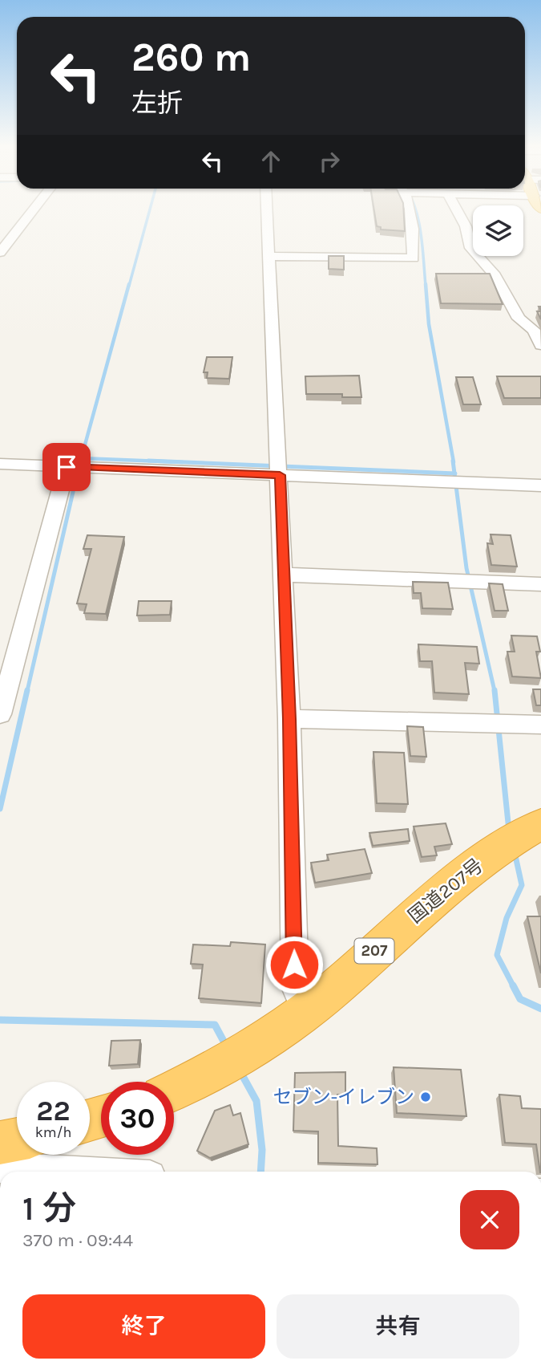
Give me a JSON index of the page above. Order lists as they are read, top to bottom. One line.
{"streets":{"highway":["国道207号","207"]},"places":["セブン-イレブン"],"page":{"turn":["260 m","左折"],"speed":"22 km/h","limit":"30","heading":["1 分","370 m · 09:44"],"buttons":["終了","共有"]}}
